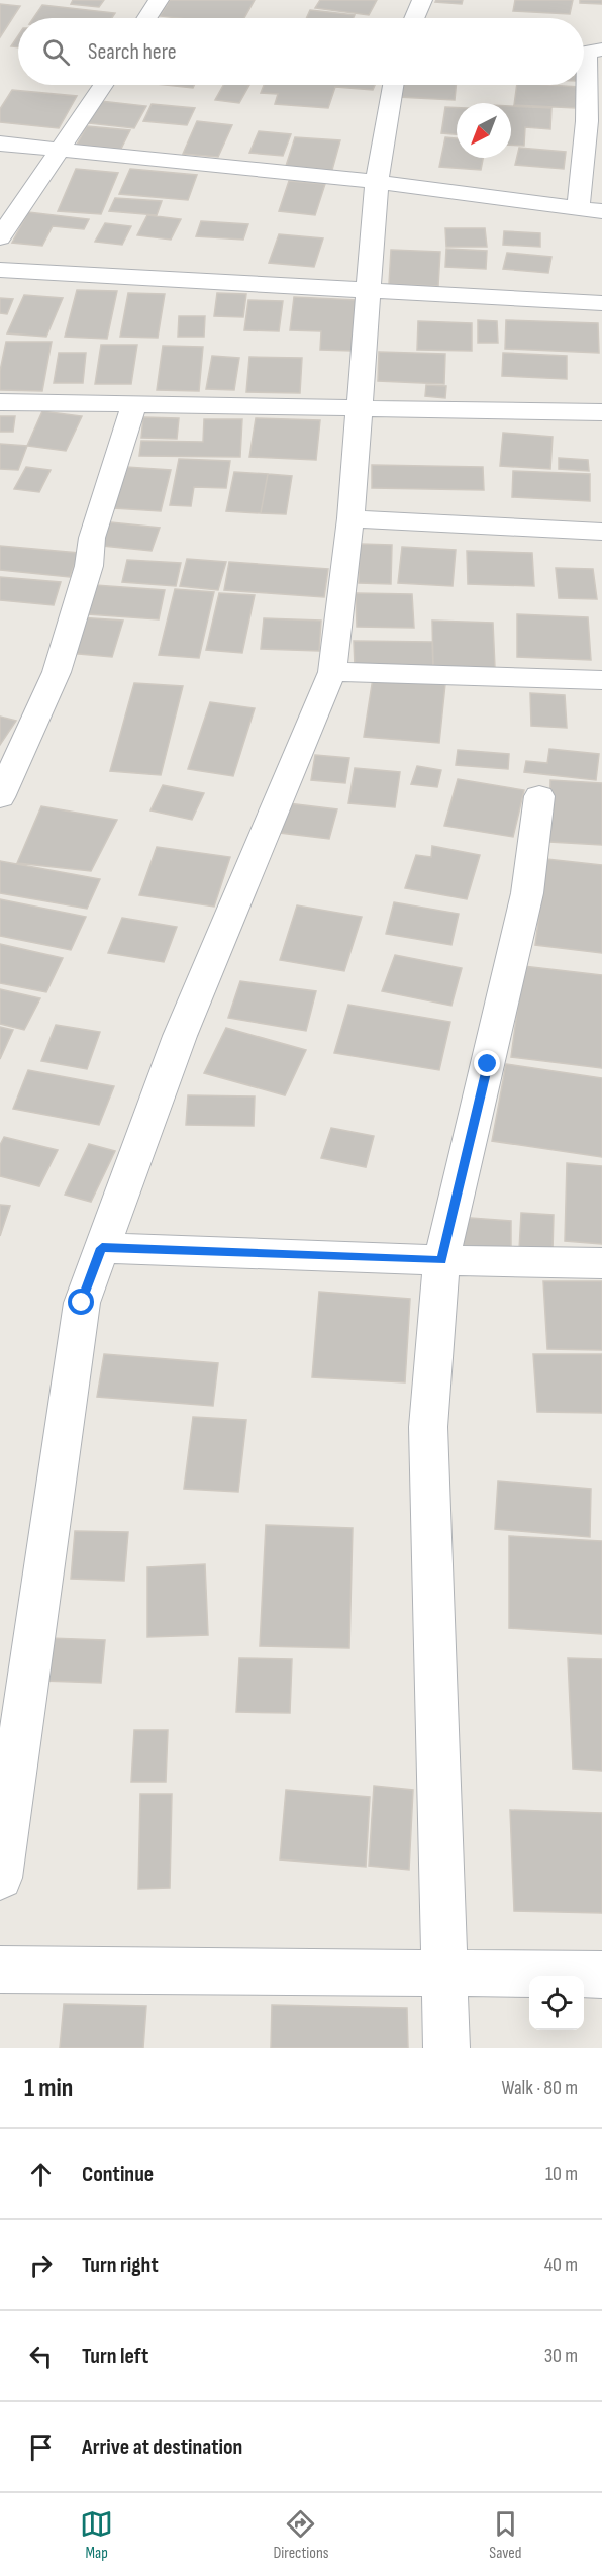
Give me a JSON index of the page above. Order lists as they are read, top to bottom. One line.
{"north":"bottom left","page":{"search":"Search here","heading":["1 min","Walk · 80 m"],"list":[["Continue","10 m"],["Turn right","40 m"],["Turn left","30 m"],"Arrive at destination"],"nav":["Map","Directions","Saved"]}}
